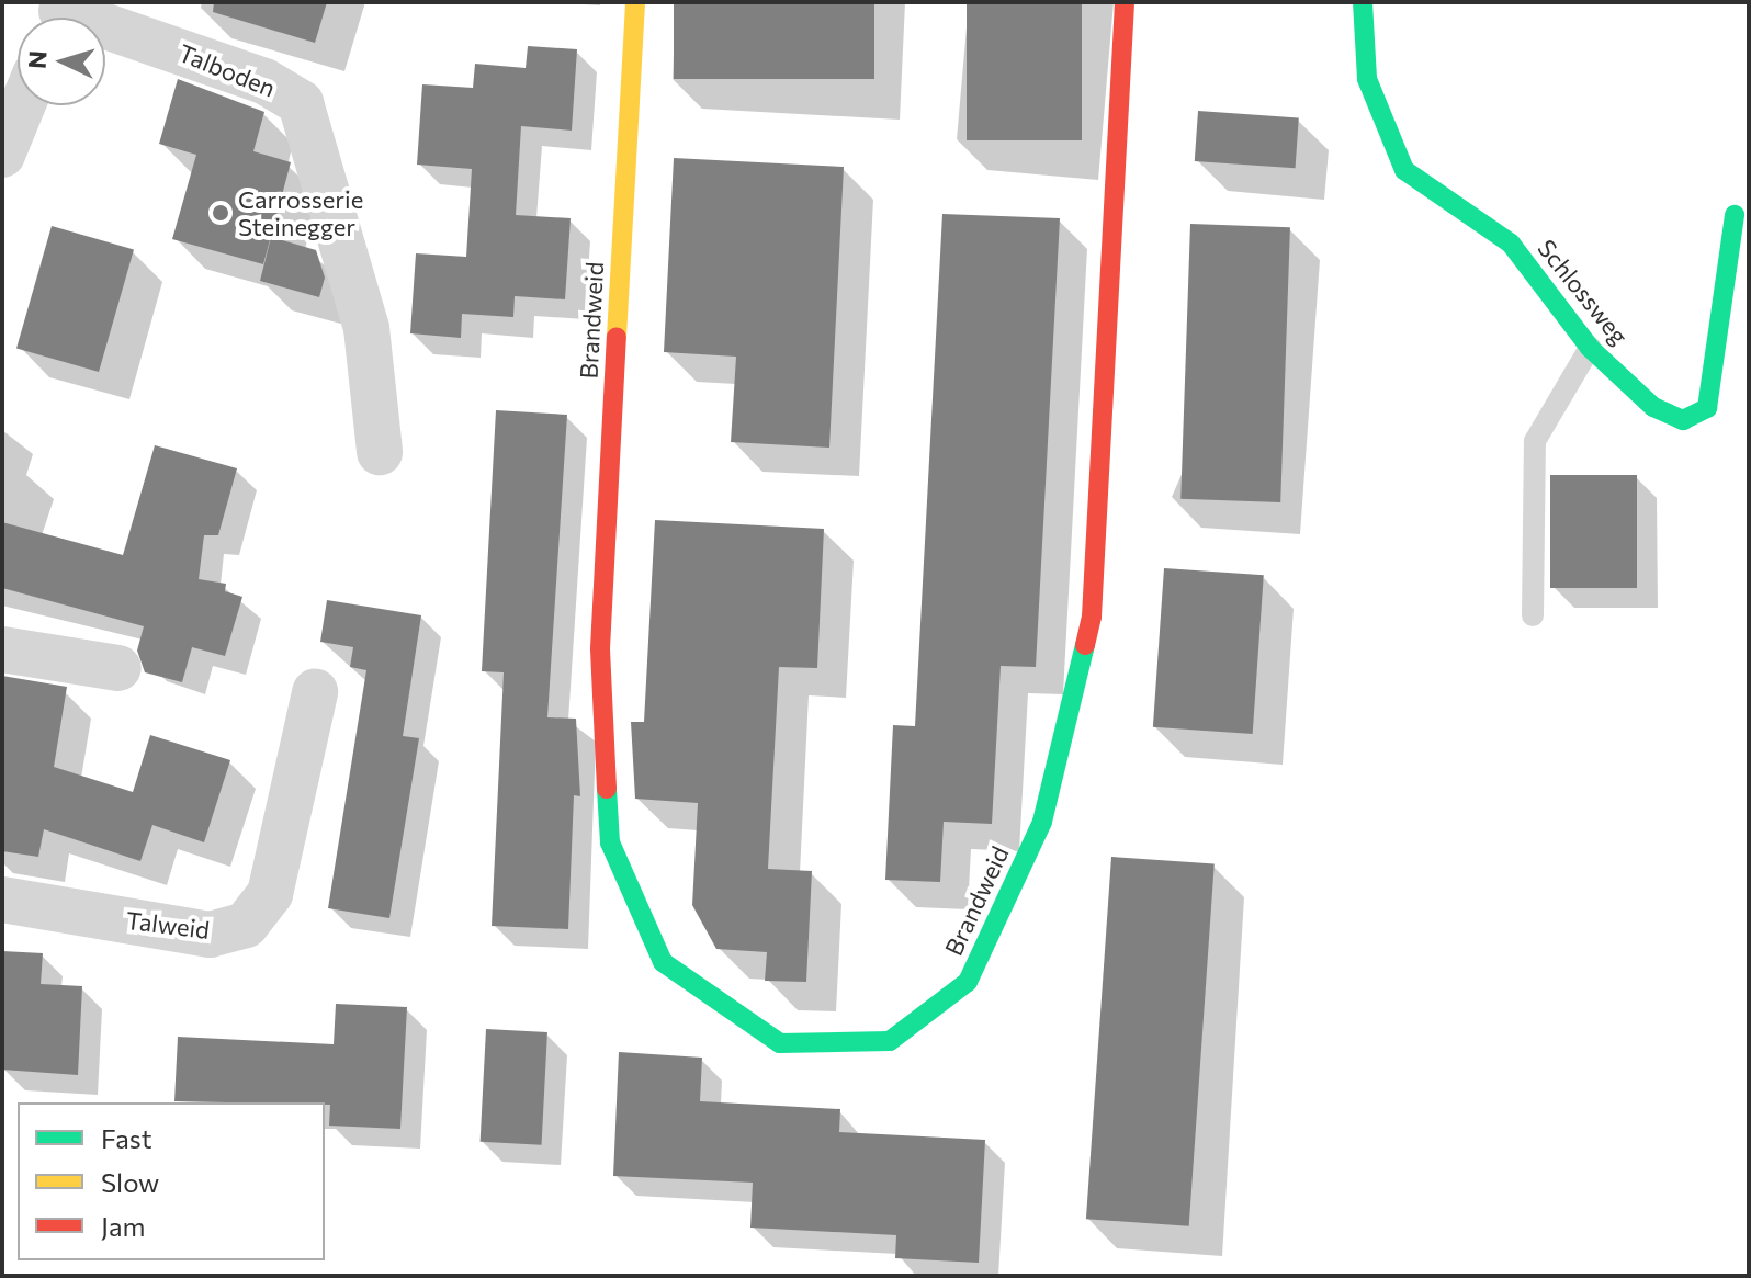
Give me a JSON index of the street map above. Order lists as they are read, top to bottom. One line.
{"streets":{"street":["Talboden","Schlossweg","Brandweid","Talweid"]},"places":["Carrosserie Steinegger"],"legend":["Fast","Slow","Jam"],"north":"left"}
